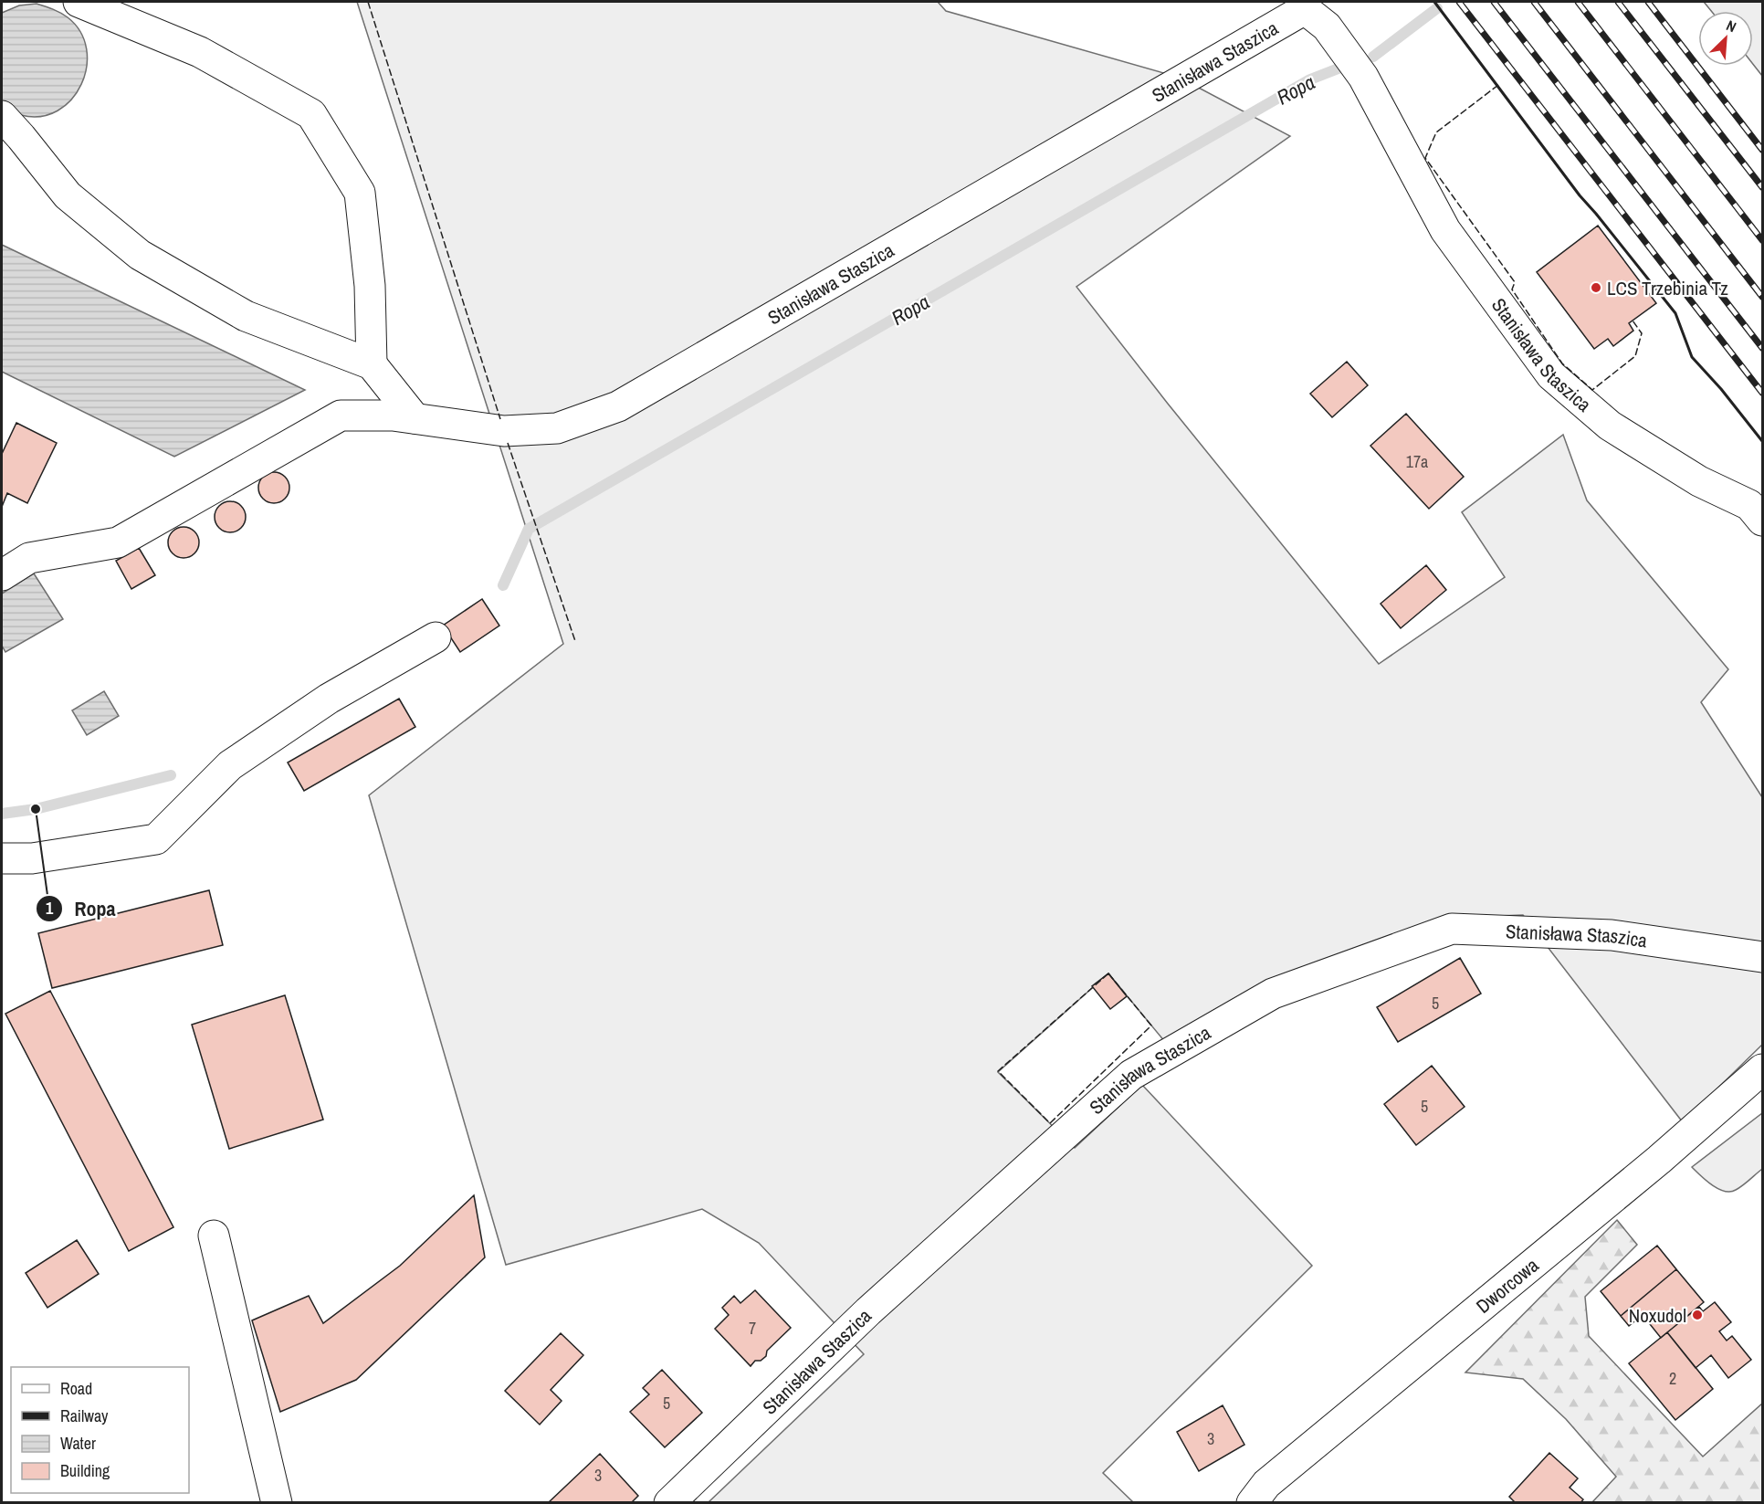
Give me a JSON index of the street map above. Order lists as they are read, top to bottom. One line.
{"streets":{"street":["Stanisława Staszica","Dworcowa"]},"water":["Ropa"],"places":["LCS Trzebinia Tz","Ropa","Noxudol"],"house_numbers":["17a","5","5","7","2","5","3","3"],"legend":["Road","Railway","Water","Building"],"north":"top right"}
